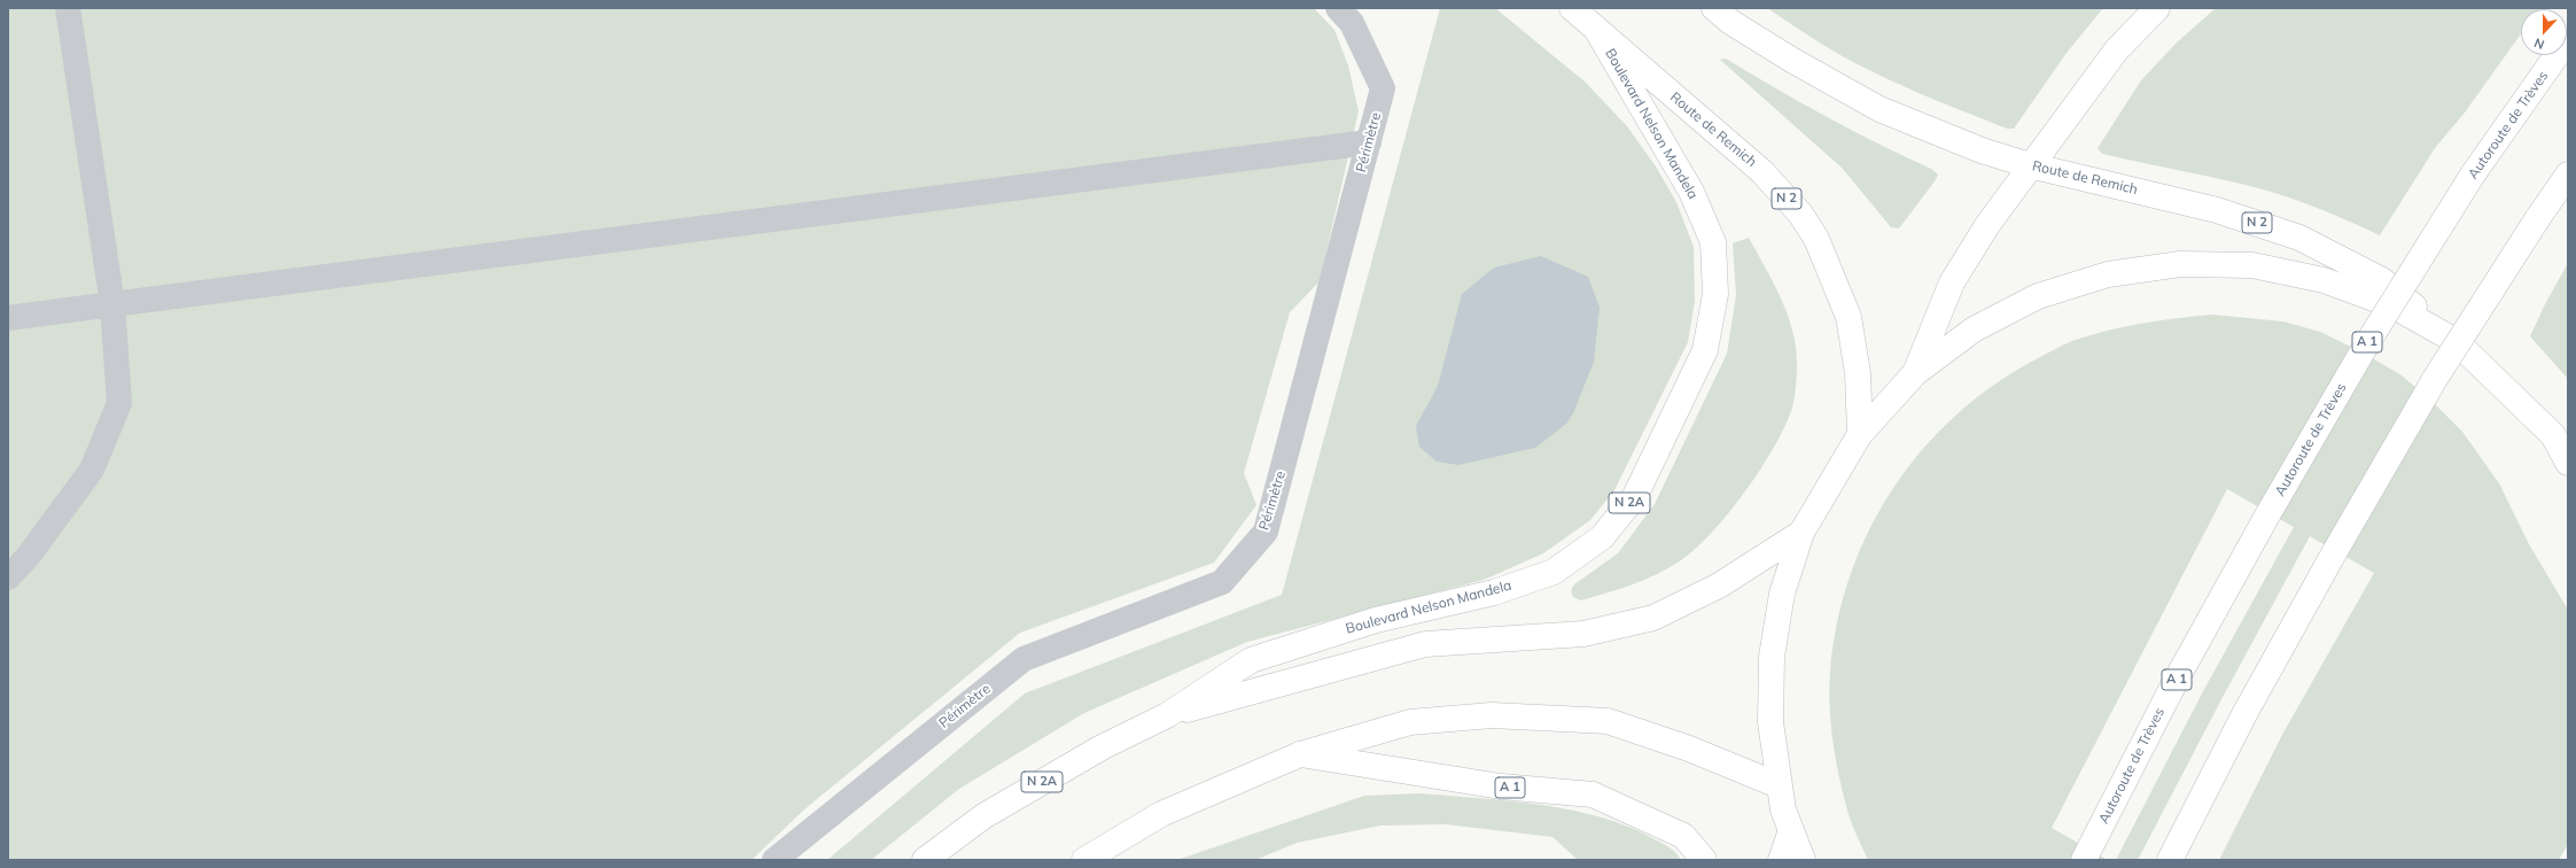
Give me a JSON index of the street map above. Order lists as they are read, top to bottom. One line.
{"streets":{"main road":["Boulevard Nelson Mandela","Autoroute de Trèves","Route de Remich","N 2","A 1","N 2A"],"lane":["Périmètre"]},"crossings":[["Boulevard Nelson Mandela","Route de Remich"]],"north":"bottom"}
